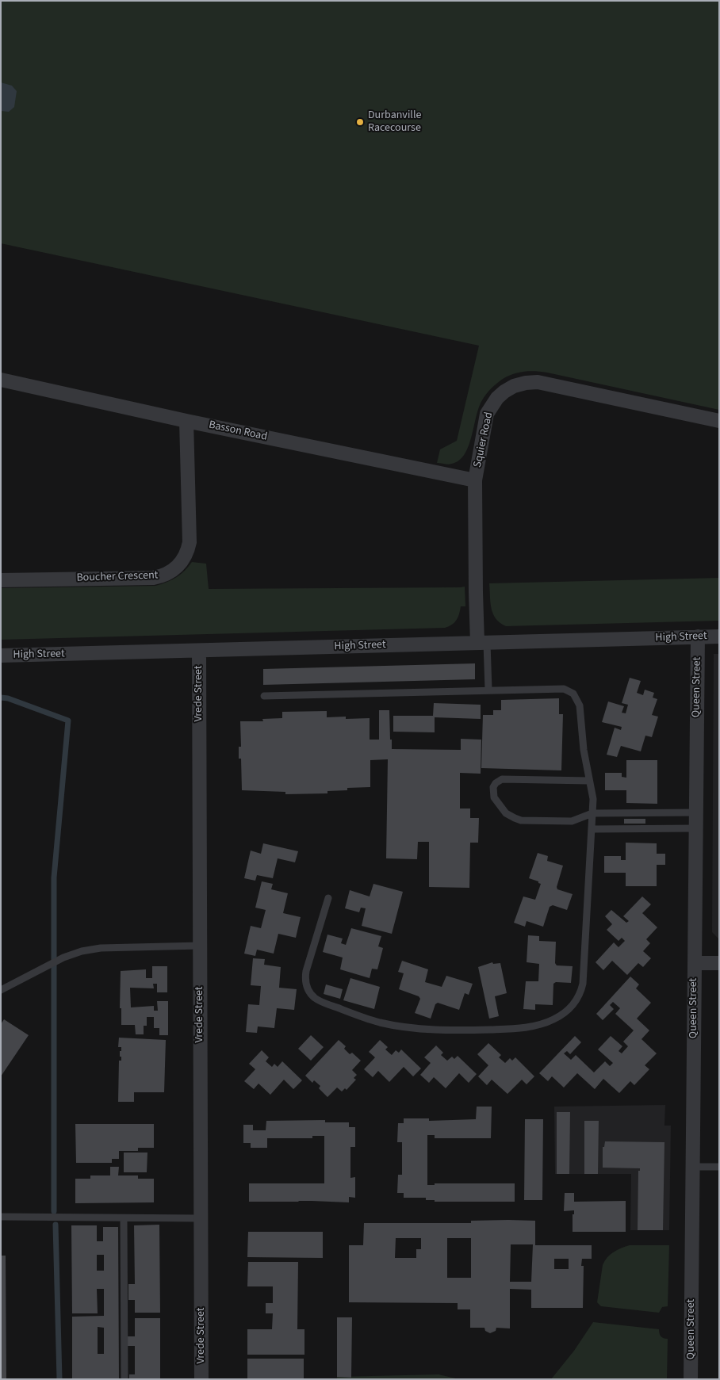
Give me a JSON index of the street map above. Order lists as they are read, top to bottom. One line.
{"streets":{"street":["Basson Road","Squier Road","Boucher Crescent","High Street","Queen Street","Vrede Street"]},"crossings":[["Basson Road","Squier Road"],["Basson Road","Boucher Crescent"],["Squier Road","High Street"],["High Street","Queen Street"],["High Street","Vrede Street"]],"places":["Durbanville Racecourse"]}
